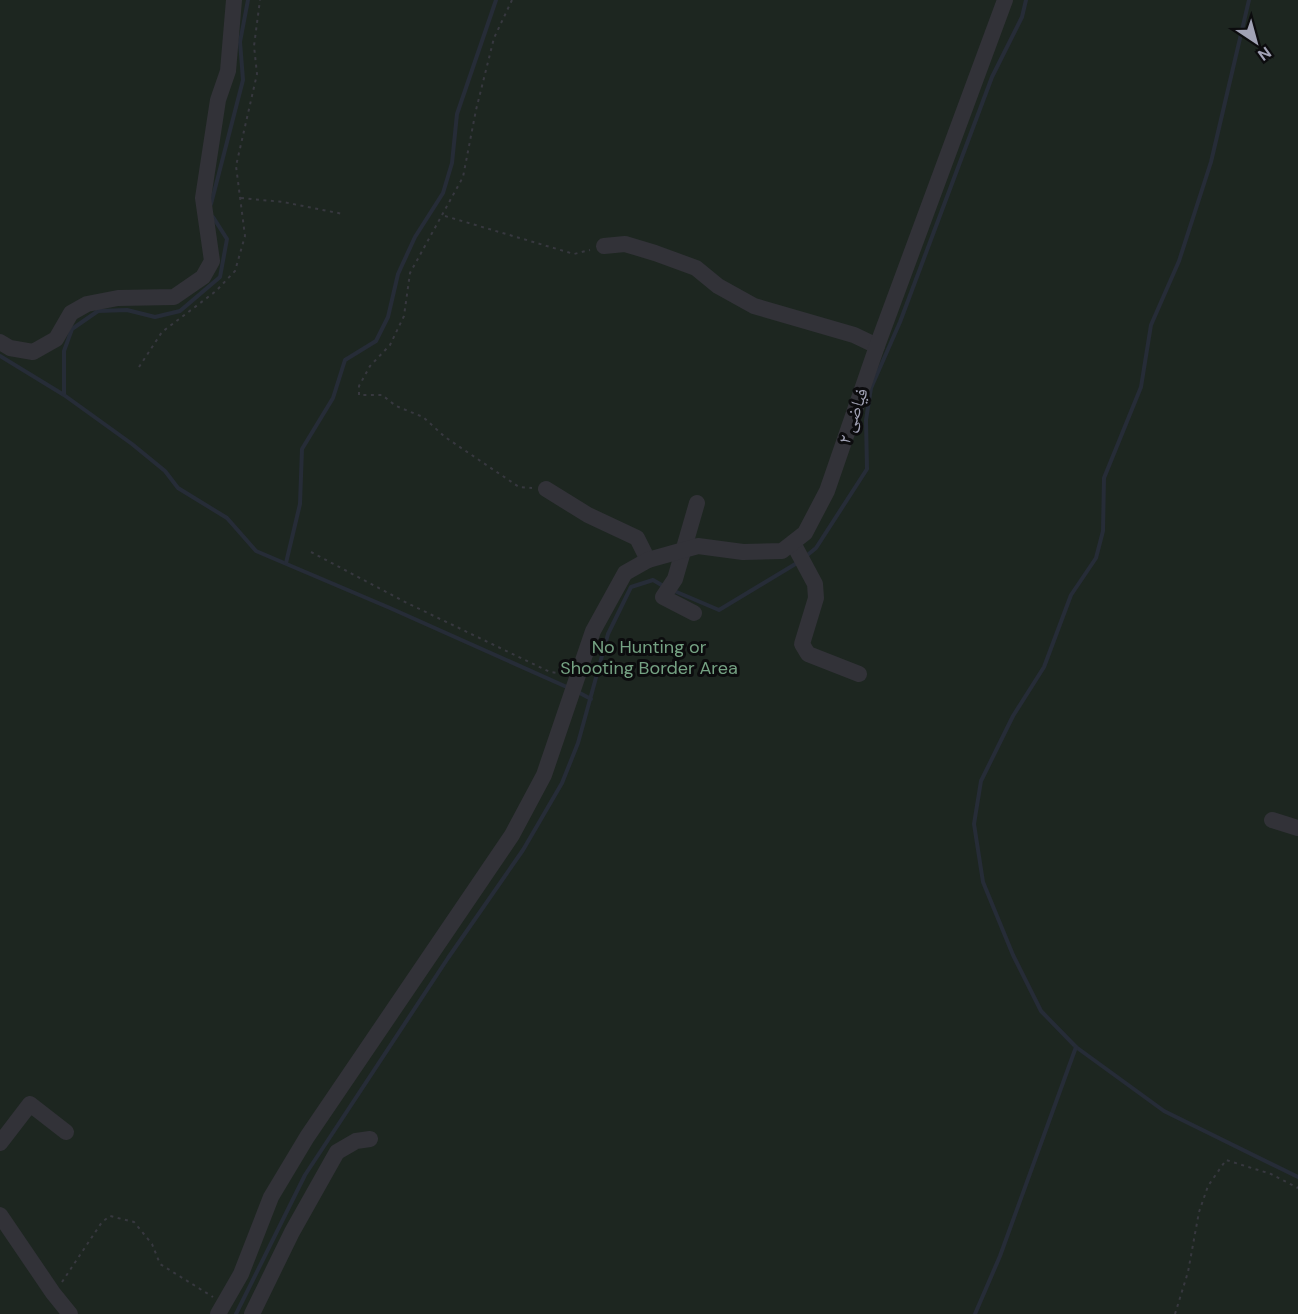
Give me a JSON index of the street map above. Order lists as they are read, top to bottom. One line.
{"streets":{"street":["فیاضی ۲"]},"parks":["No Hunting or Shooting Border Area"],"north":"bottom right"}
